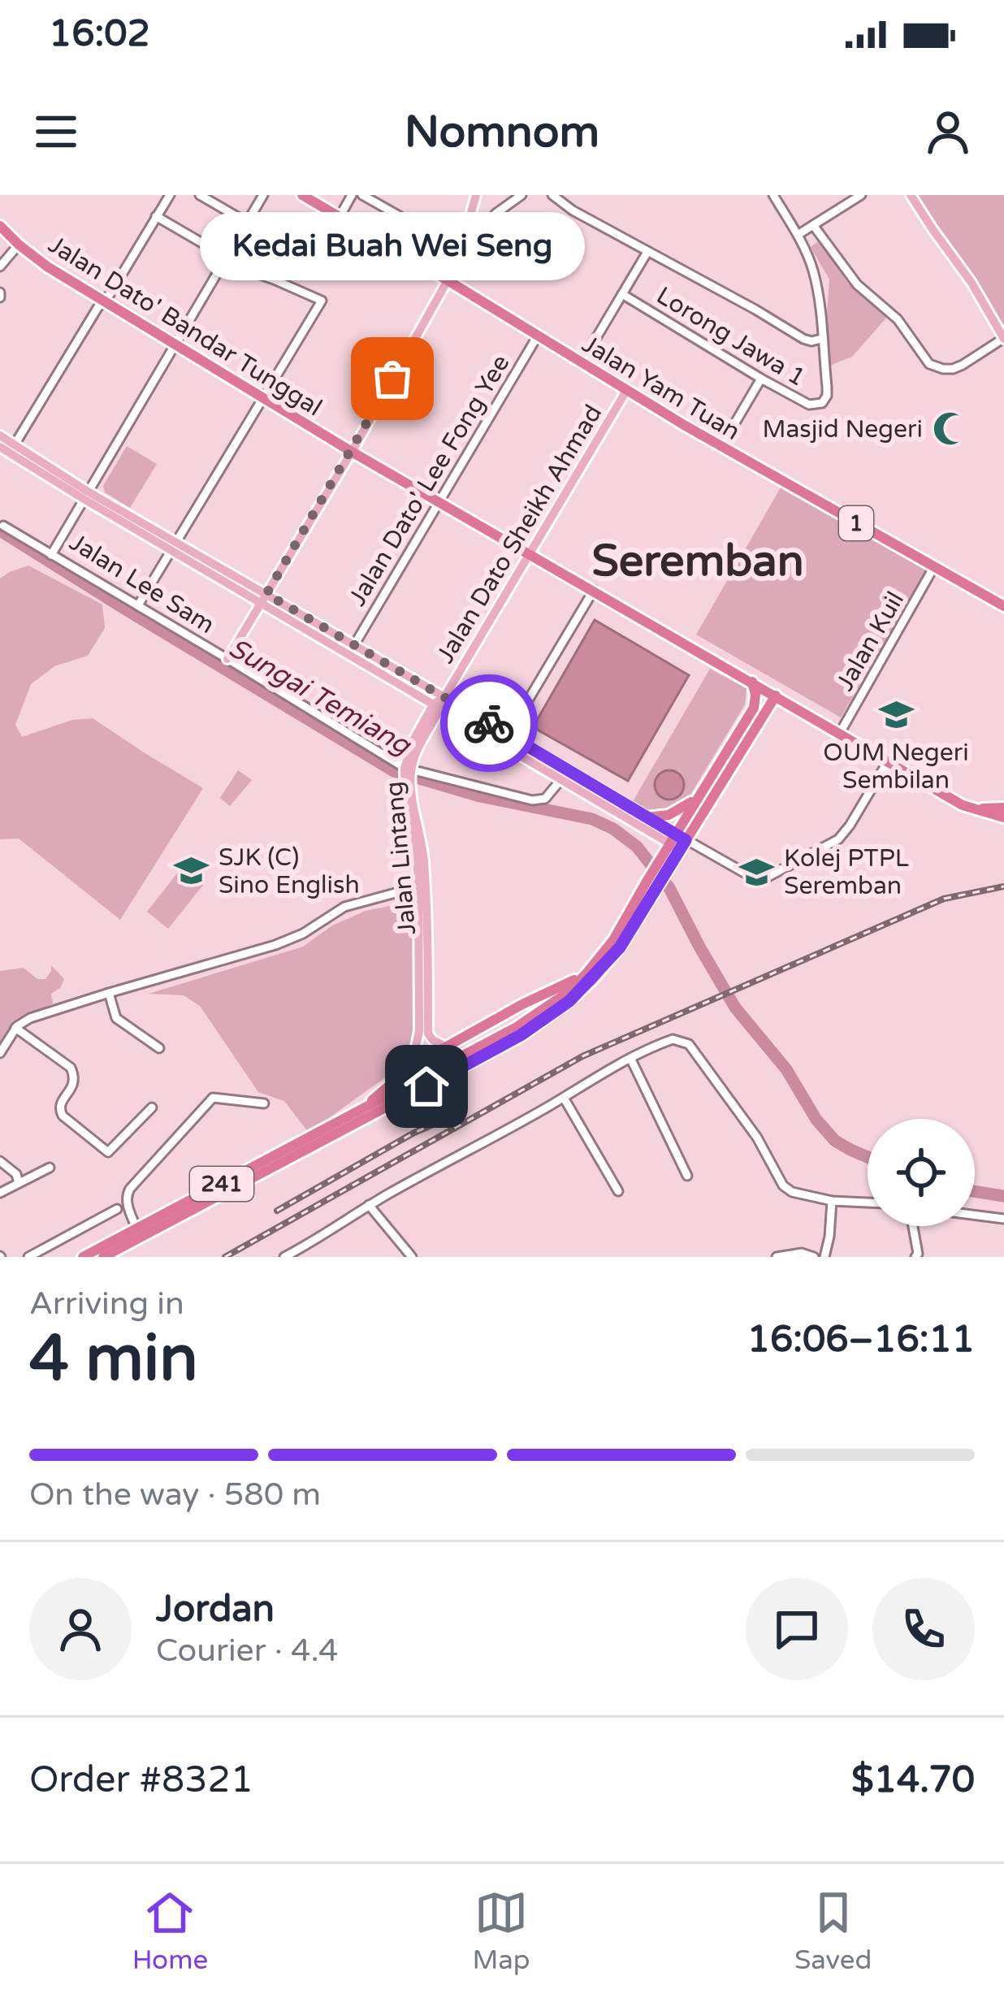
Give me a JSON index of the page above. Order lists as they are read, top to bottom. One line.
{"streets":{"highway":["Jalan Dato' Bandar Tunggal","Jalan Yam Tuan","1","241"],"main road":["Jalan Dato Sheikh Ahmad","Jalan Lintang"],"street":["Lorong Jawa 1","Jalan Dato' Lee Fong Yee","Jalan Lee Sam","Jalan Kuil"]},"crossings":[["Jalan Dato' Bandar Tunggal","Jalan Dato' Lee Fong Yee"],["Jalan Dato' Bandar Tunggal","Jalan Dato Sheikh Ahmad"],["Jalan Dato' Bandar Tunggal","Jalan Lee Sam"],["Jalan Dato' Bandar Tunggal","Jalan Kuil"],["Jalan Dato' Bandar Tunggal","241"],["Jalan Yam Tuan","Jalan Dato' Lee Fong Yee"],["Jalan Yam Tuan","Jalan Dato Sheikh Ahmad"],["Jalan Yam Tuan","Jalan Kuil"],["Jalan Dato Sheikh Ahmad","Jalan Lintang"],["Jalan Lee Sam","Jalan Lintang"]],"districts":["Seremban"],"water":["Sungai Temiang"],"places":{"other":["Kedai Buah Wei Seng"],"mosque":["Masjid Negeri"],"school or university":["OUM Negeri Sembilan","SJK (C) Sino English","Kolej PTPL Seremban"]},"page":{"status":"16:02","header":"Nomnom","bubble":"Kedai Buah Wei Seng","heading":["4 min","Arriving in","16:06–16:11"],"panel":["Jordan","Courier · 4.4","Order #8321","$14.70"],"bar":"On the way · 580 m","tabs":["Home","Map","Saved"]}}
